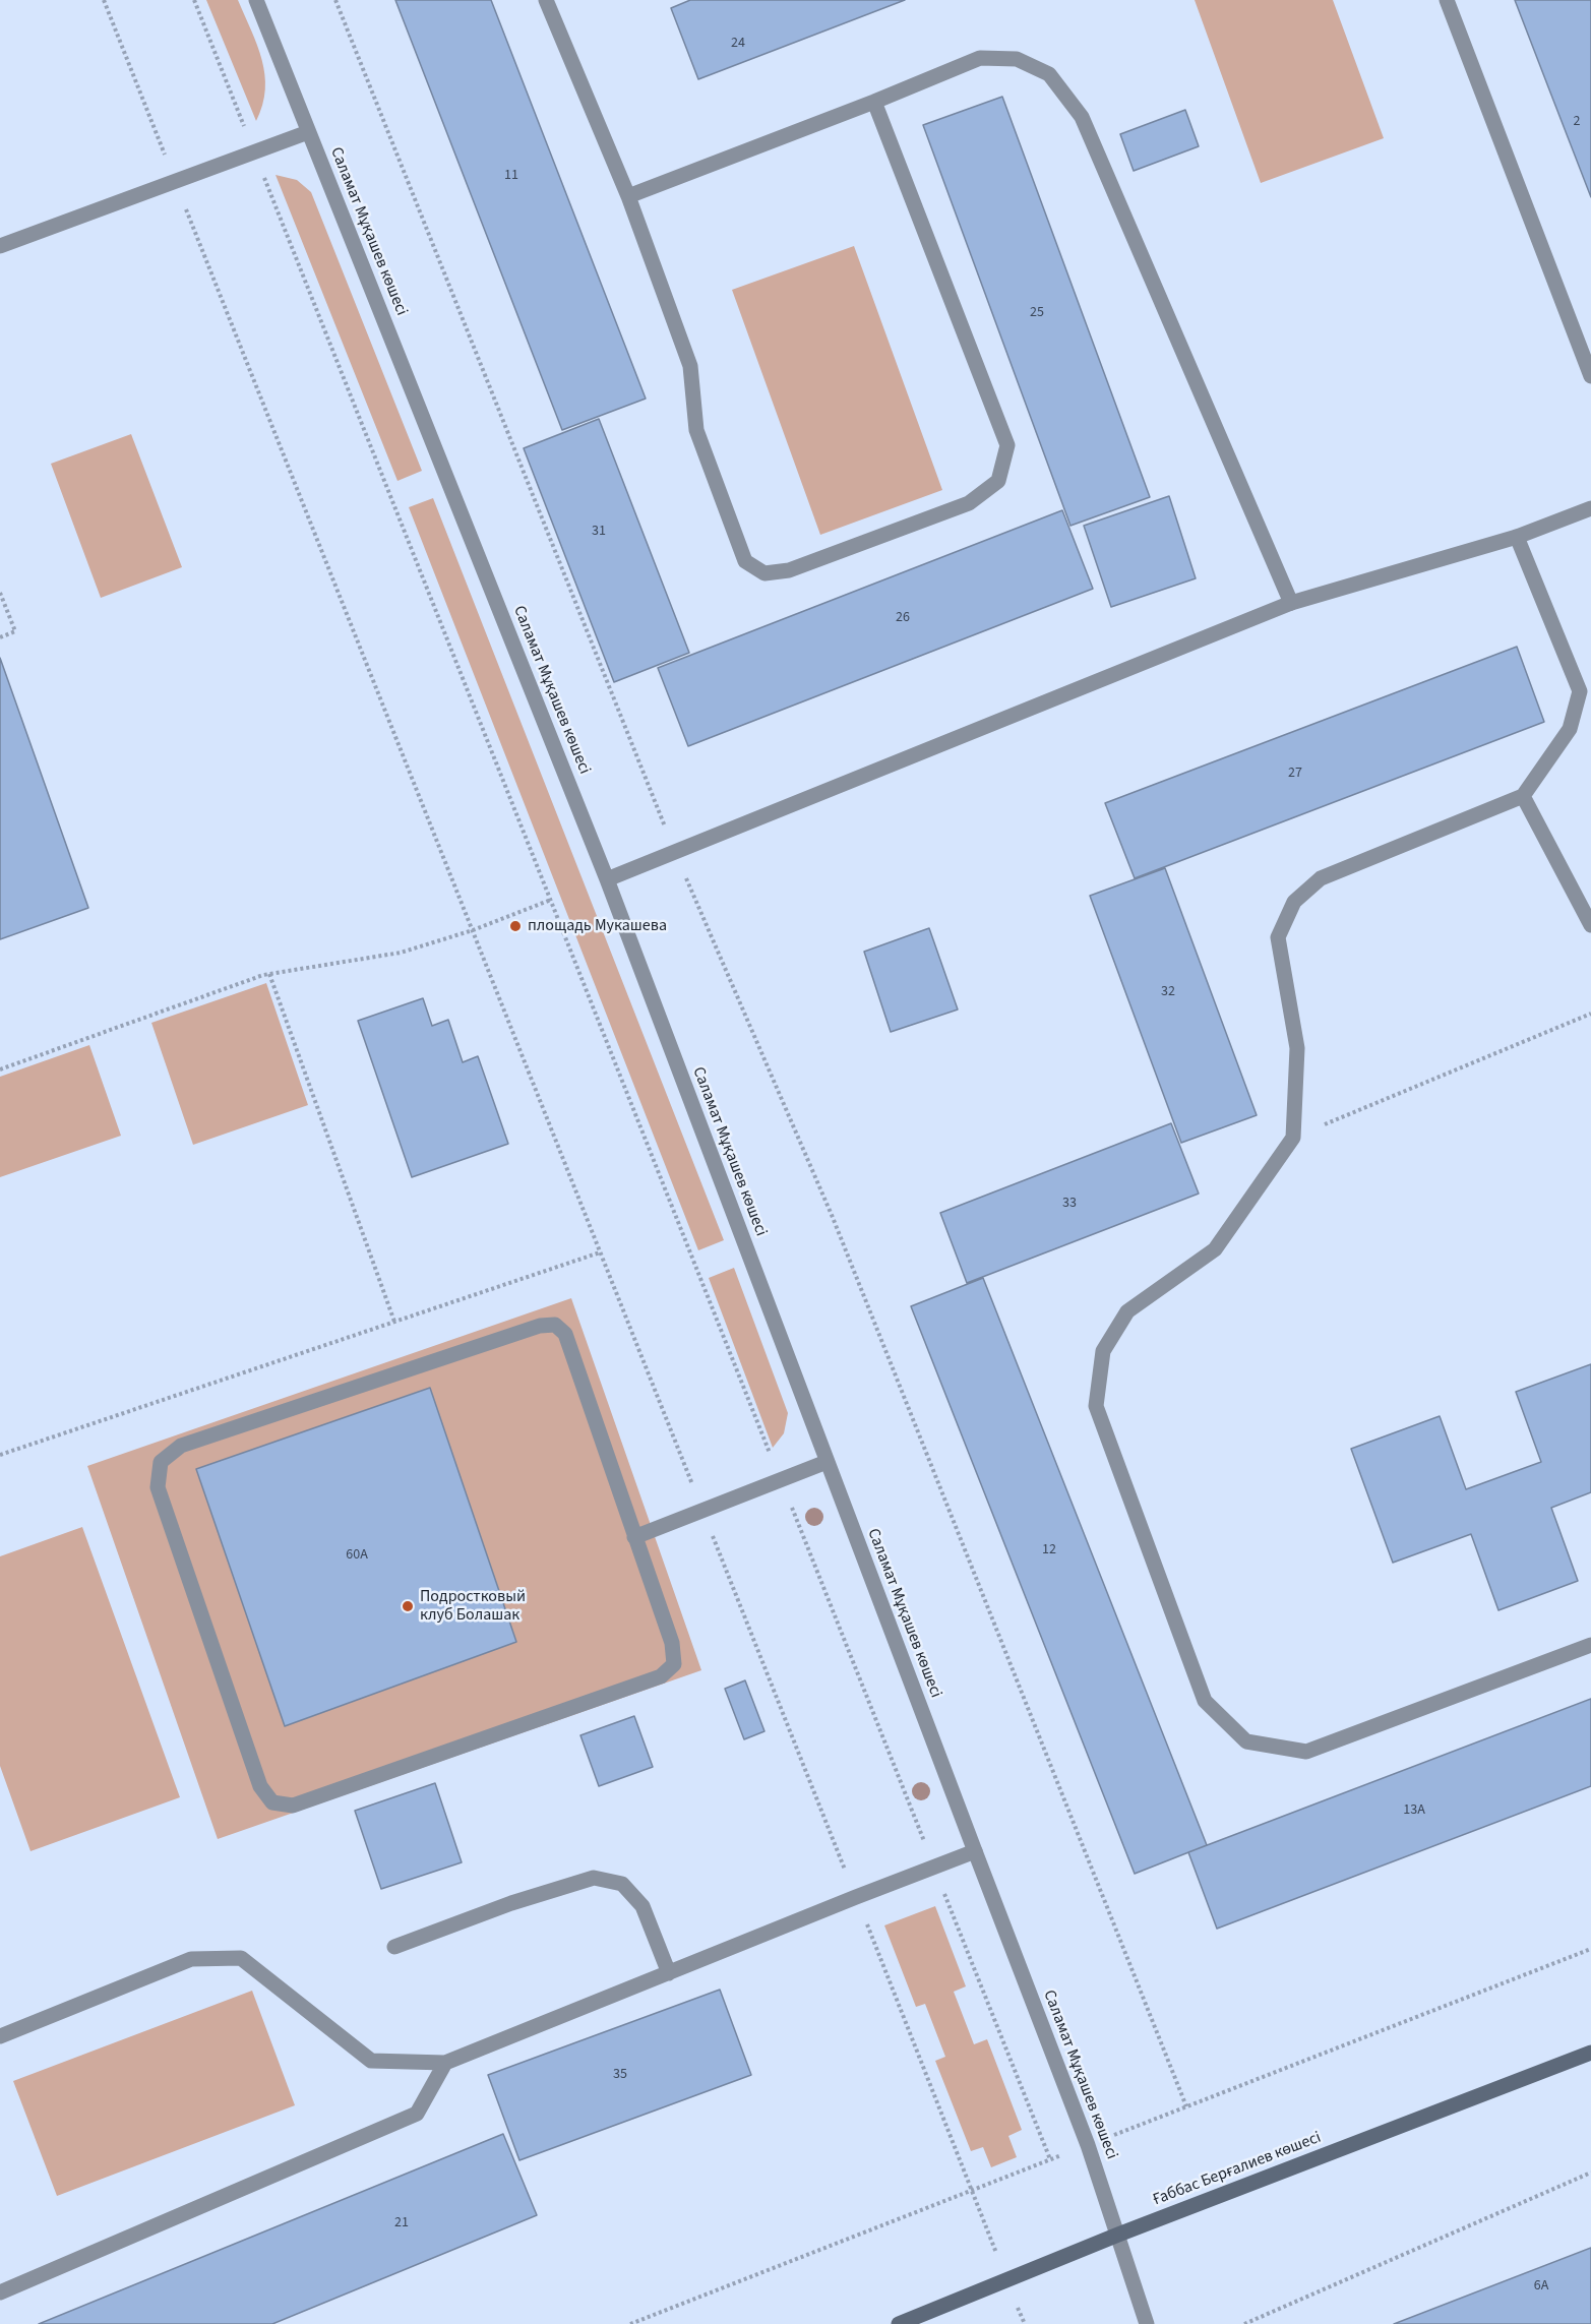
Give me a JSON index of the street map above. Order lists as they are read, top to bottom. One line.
{"streets":{"street":["Саламат Мұқашев көшесі","Ғаббас Берғалиев көшесі"]},"crossings":[["Саламат Мұқашев көшесі","Ғаббас Берғалиев көшесі"]],"places":["площадь Мукашева","Подростковый клуб Болашак"],"house_numbers":["24","2","11","25","31","26","27","32","33","12","60А","13А","35","21","6А"]}
